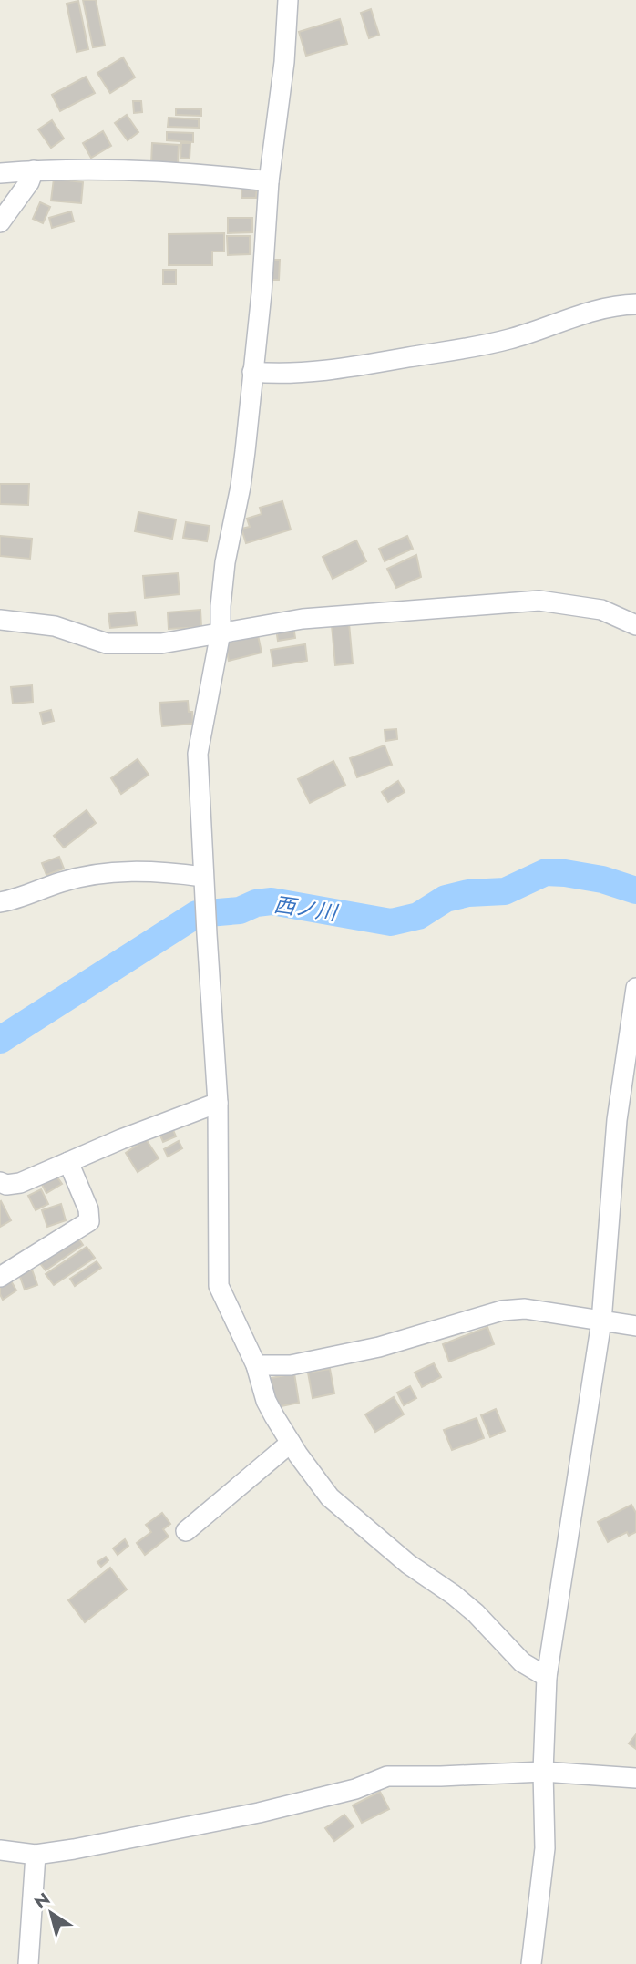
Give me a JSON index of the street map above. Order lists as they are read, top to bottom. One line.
{"water":["西ノ川"],"north":"top left"}
